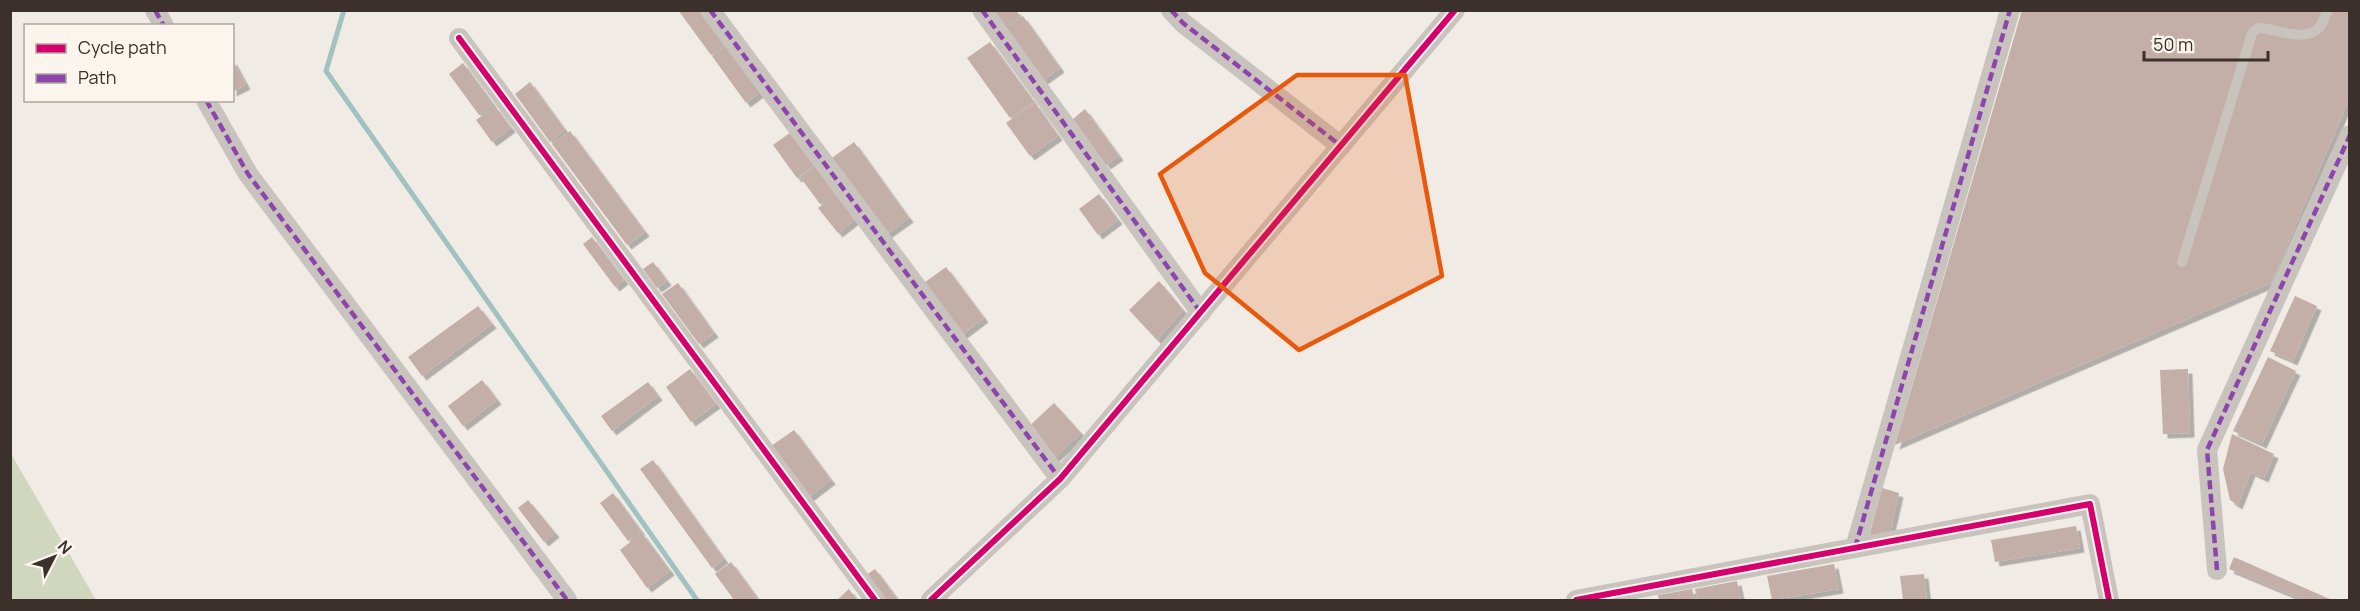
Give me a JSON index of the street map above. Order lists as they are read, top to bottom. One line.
{"legend":["Cycle path","Path"],"scale_bar":"50 m","north":"top right"}
